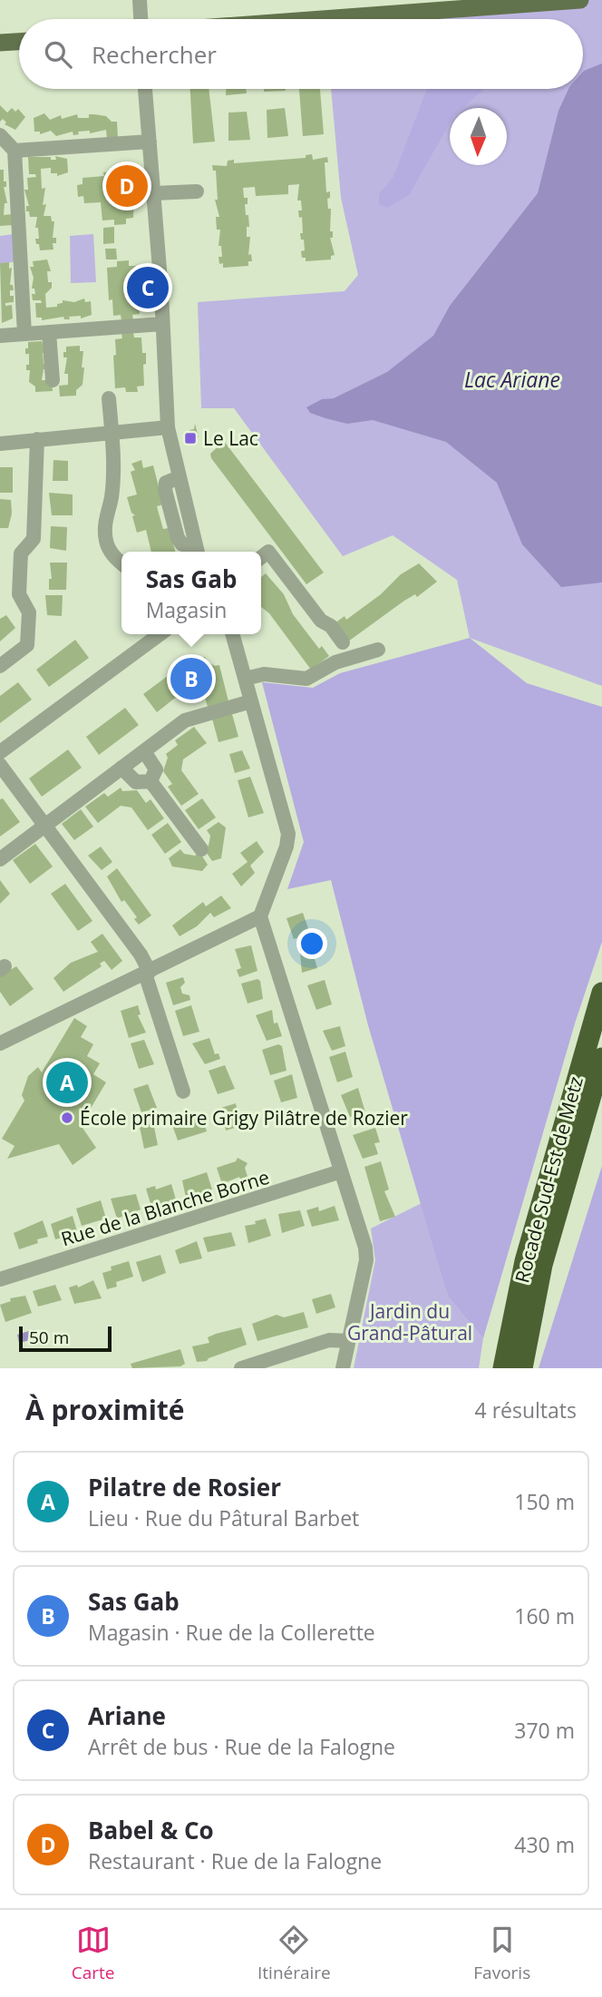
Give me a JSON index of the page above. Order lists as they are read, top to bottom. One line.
{"streets":{"highway":["Rocade Sud-Est de Metz"],"street":["Rue de la Blanche Borne"]},"water":["Lac Ariane"],"parks":["Jardin du Grand-Pâtural"],"places":{"transit":["Le Lac"],"other":["École primaire Grigy Pilâtre de Rozier"]},"scale_bar":"50 m","north":"bottom","page":{"search":"Rechercher","pins":["D","C","B","A"],"popup":["Sas Gab","Magasin"],"scale":"50 m","heading":["À proximité","4 résultats"],"list":[{"mark":"A","name":"Pilatre de Rosier","note":"Lieu · Rue du Pâtural Barbet","value":"150 m"},{"mark":"B","name":"Sas Gab","note":"Magasin · Rue de la Collerette","value":"160 m"},{"mark":"C","name":"Ariane","note":"Arrêt de bus · Rue de la Falogne","value":"370 m"},{"mark":"D","name":"Babel & Co","note":"Restaurant · Rue de la Falogne","value":"430 m"}],"nav":["Carte","Itinéraire","Favoris"]}}
